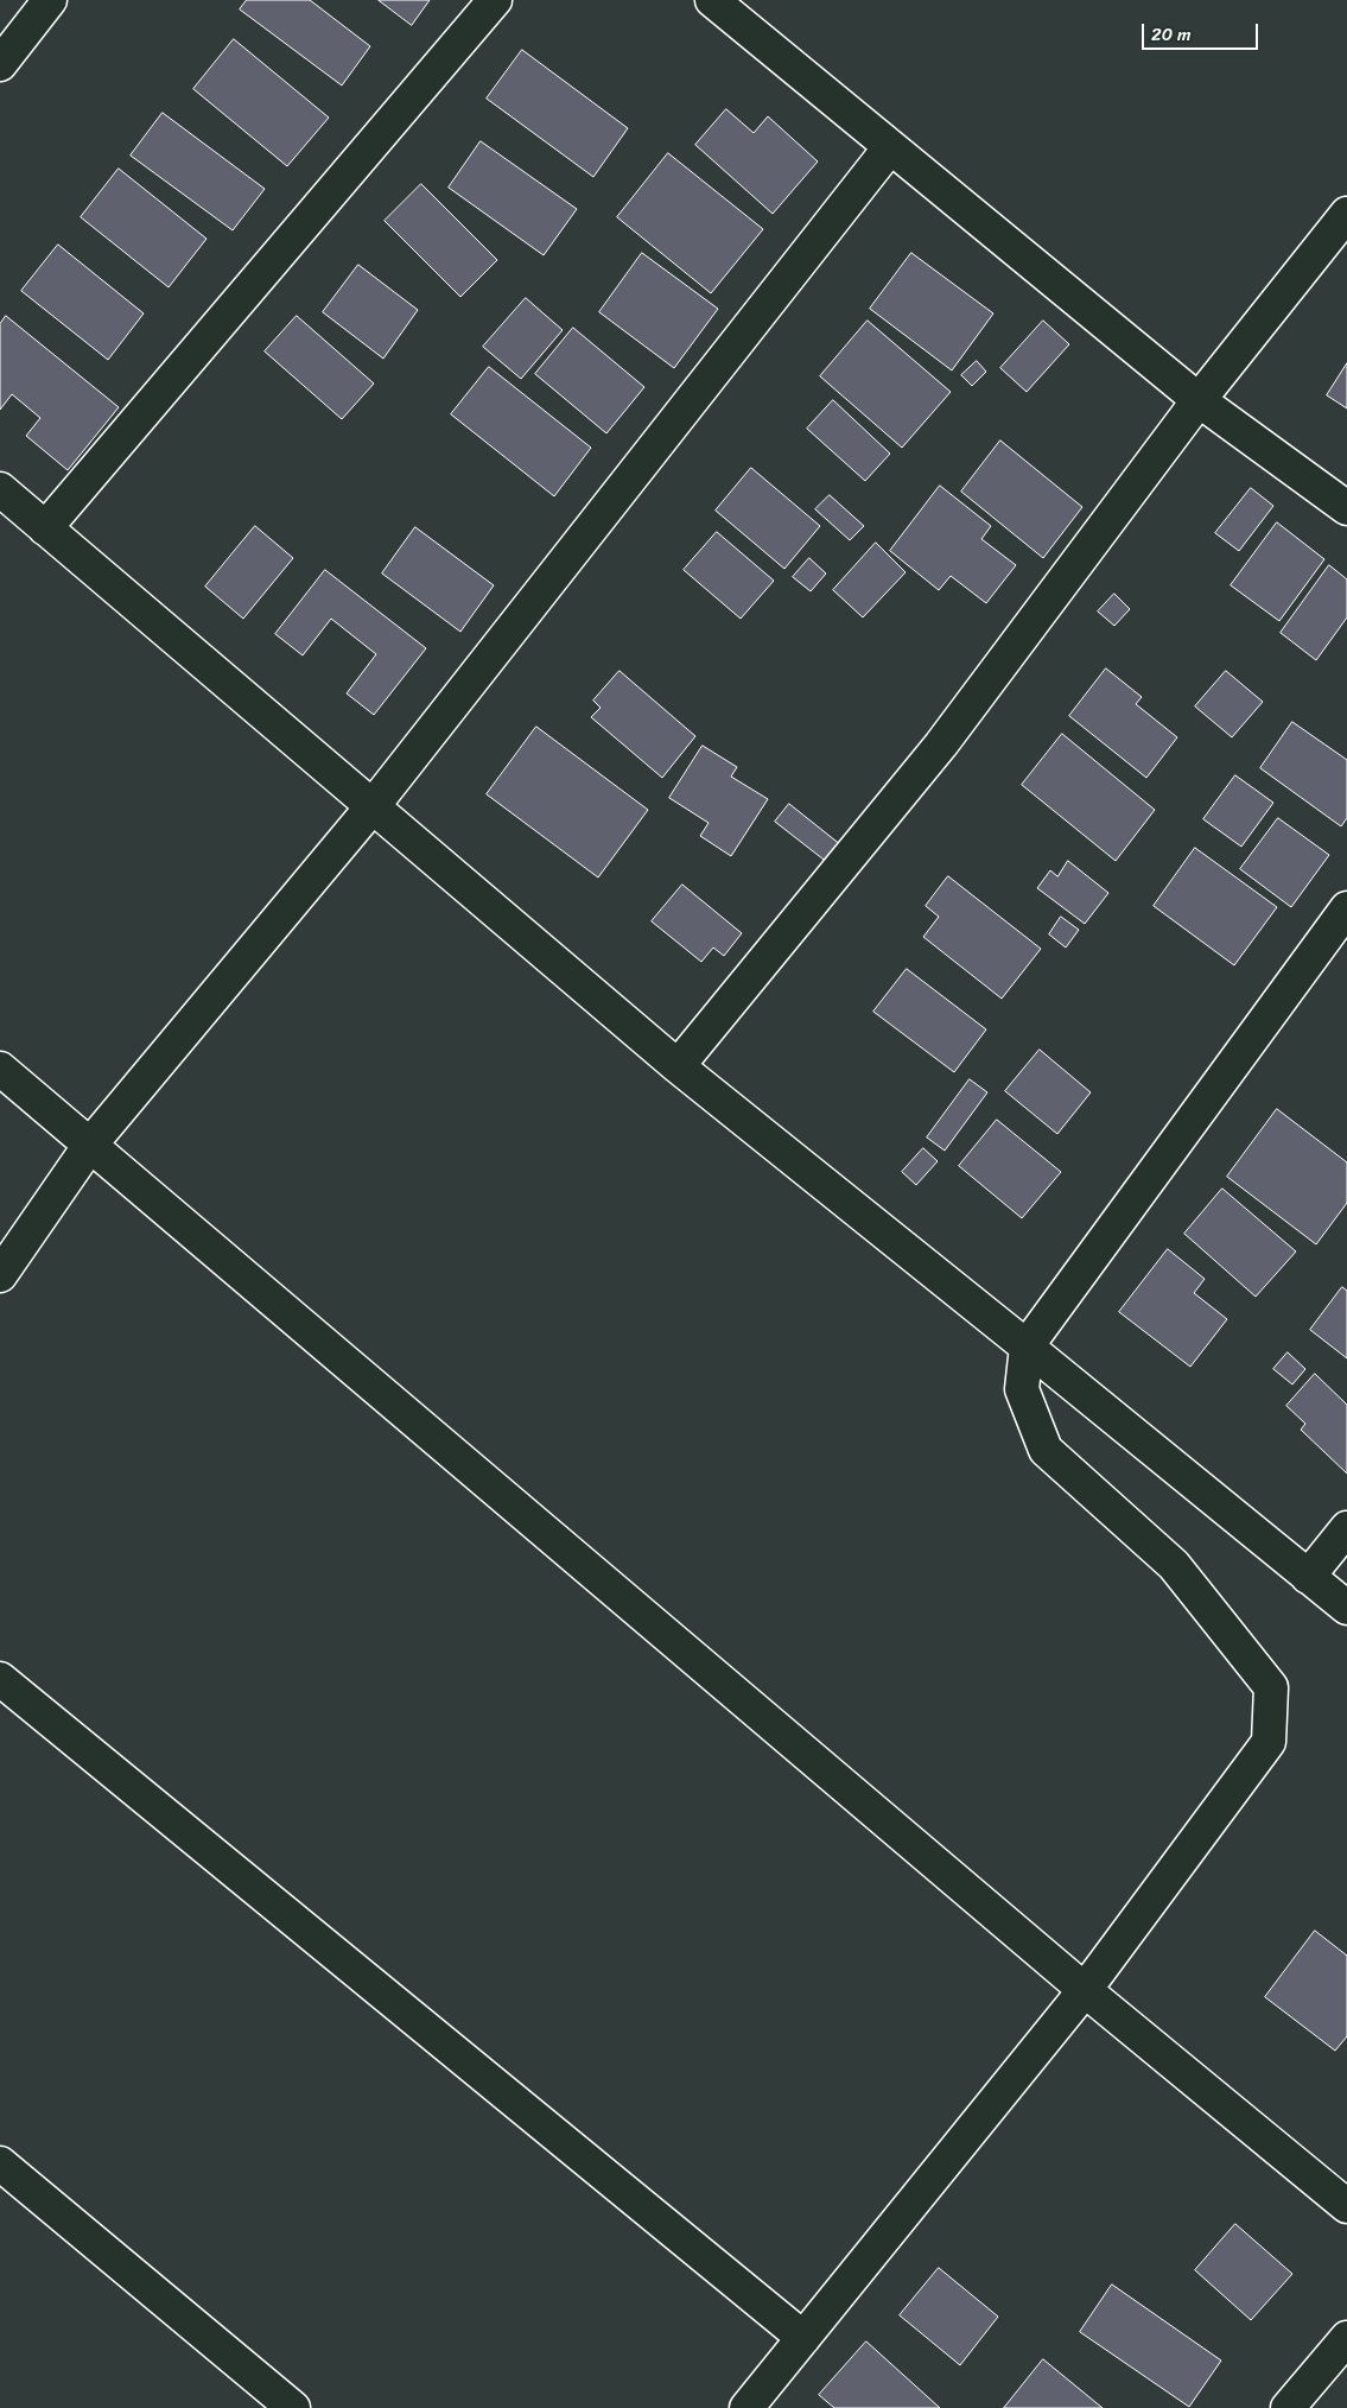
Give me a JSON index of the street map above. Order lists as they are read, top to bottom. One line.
{"scale_bar":"20 m"}
